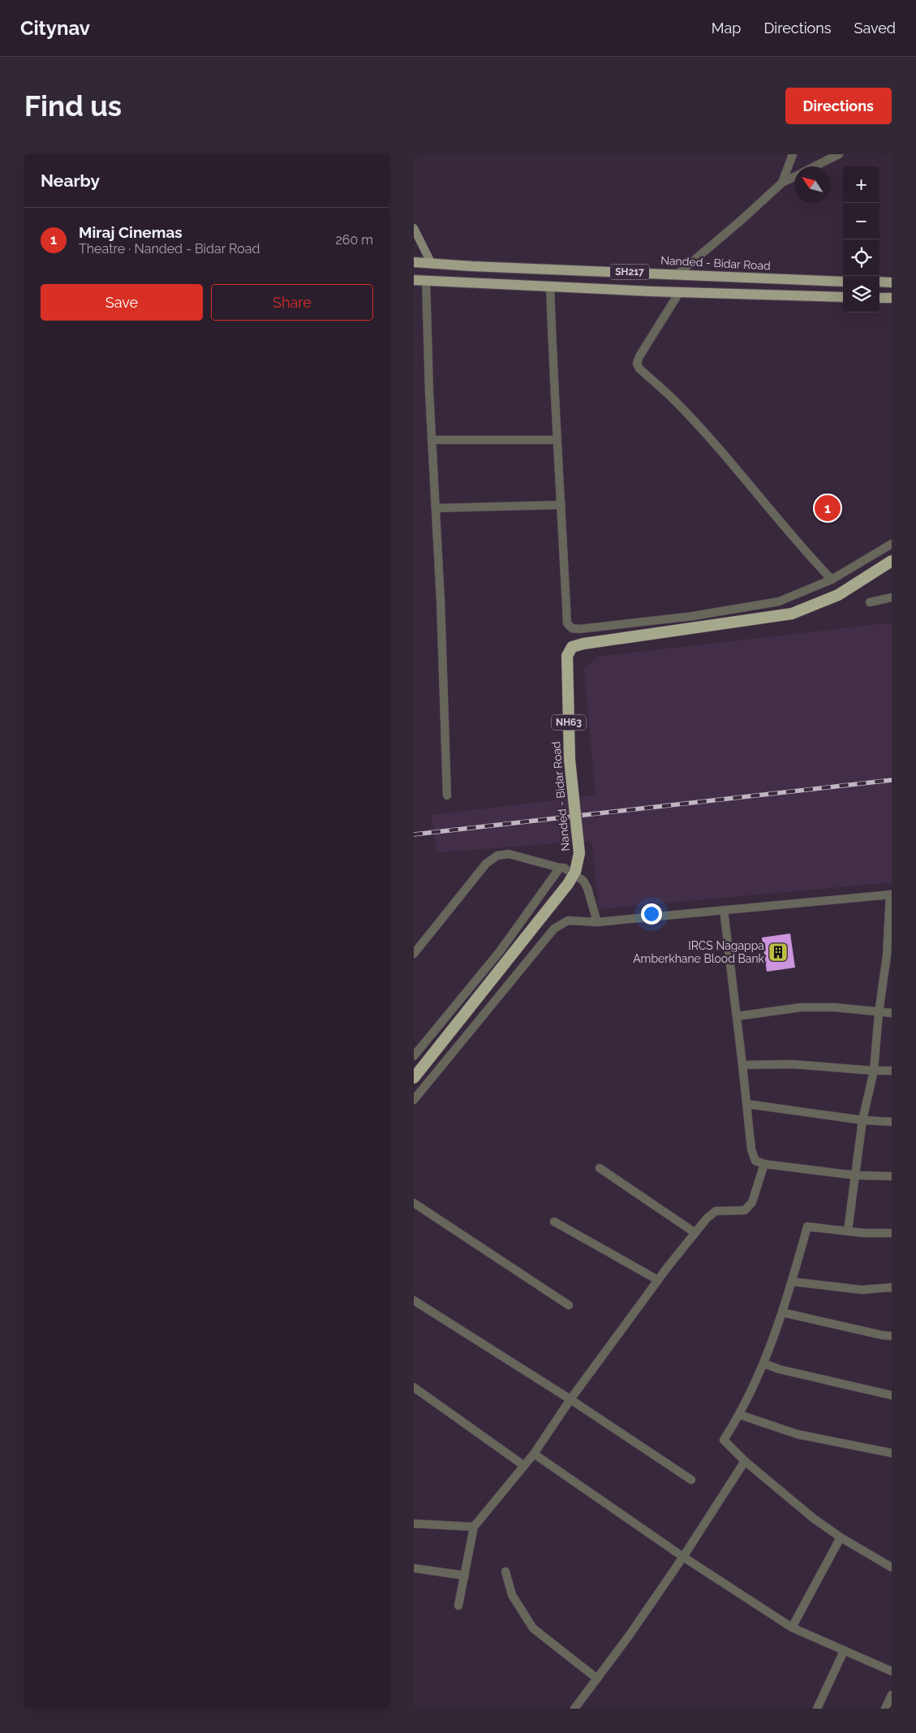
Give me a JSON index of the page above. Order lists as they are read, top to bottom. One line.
{"streets":{"highway":["Nanded - Bidar Road","NH63"],"main road":["SH217"]},"places":{"building":["IRCS Nagappa Amberkhane Blood Bank"]},"north":"top left","page":{"header":"Citynav","nav":["Map","Directions","Saved"],"buttons":["Directions",["Save","Share"]],"title":"Find us","heading":"Nearby","map_buttons":["+","−"],"list":[{"mark":"1","name":"Miraj Cinemas","note":"Theatre · Nanded - Bidar Road","value":"260 m"}],"pins":"1"}}
